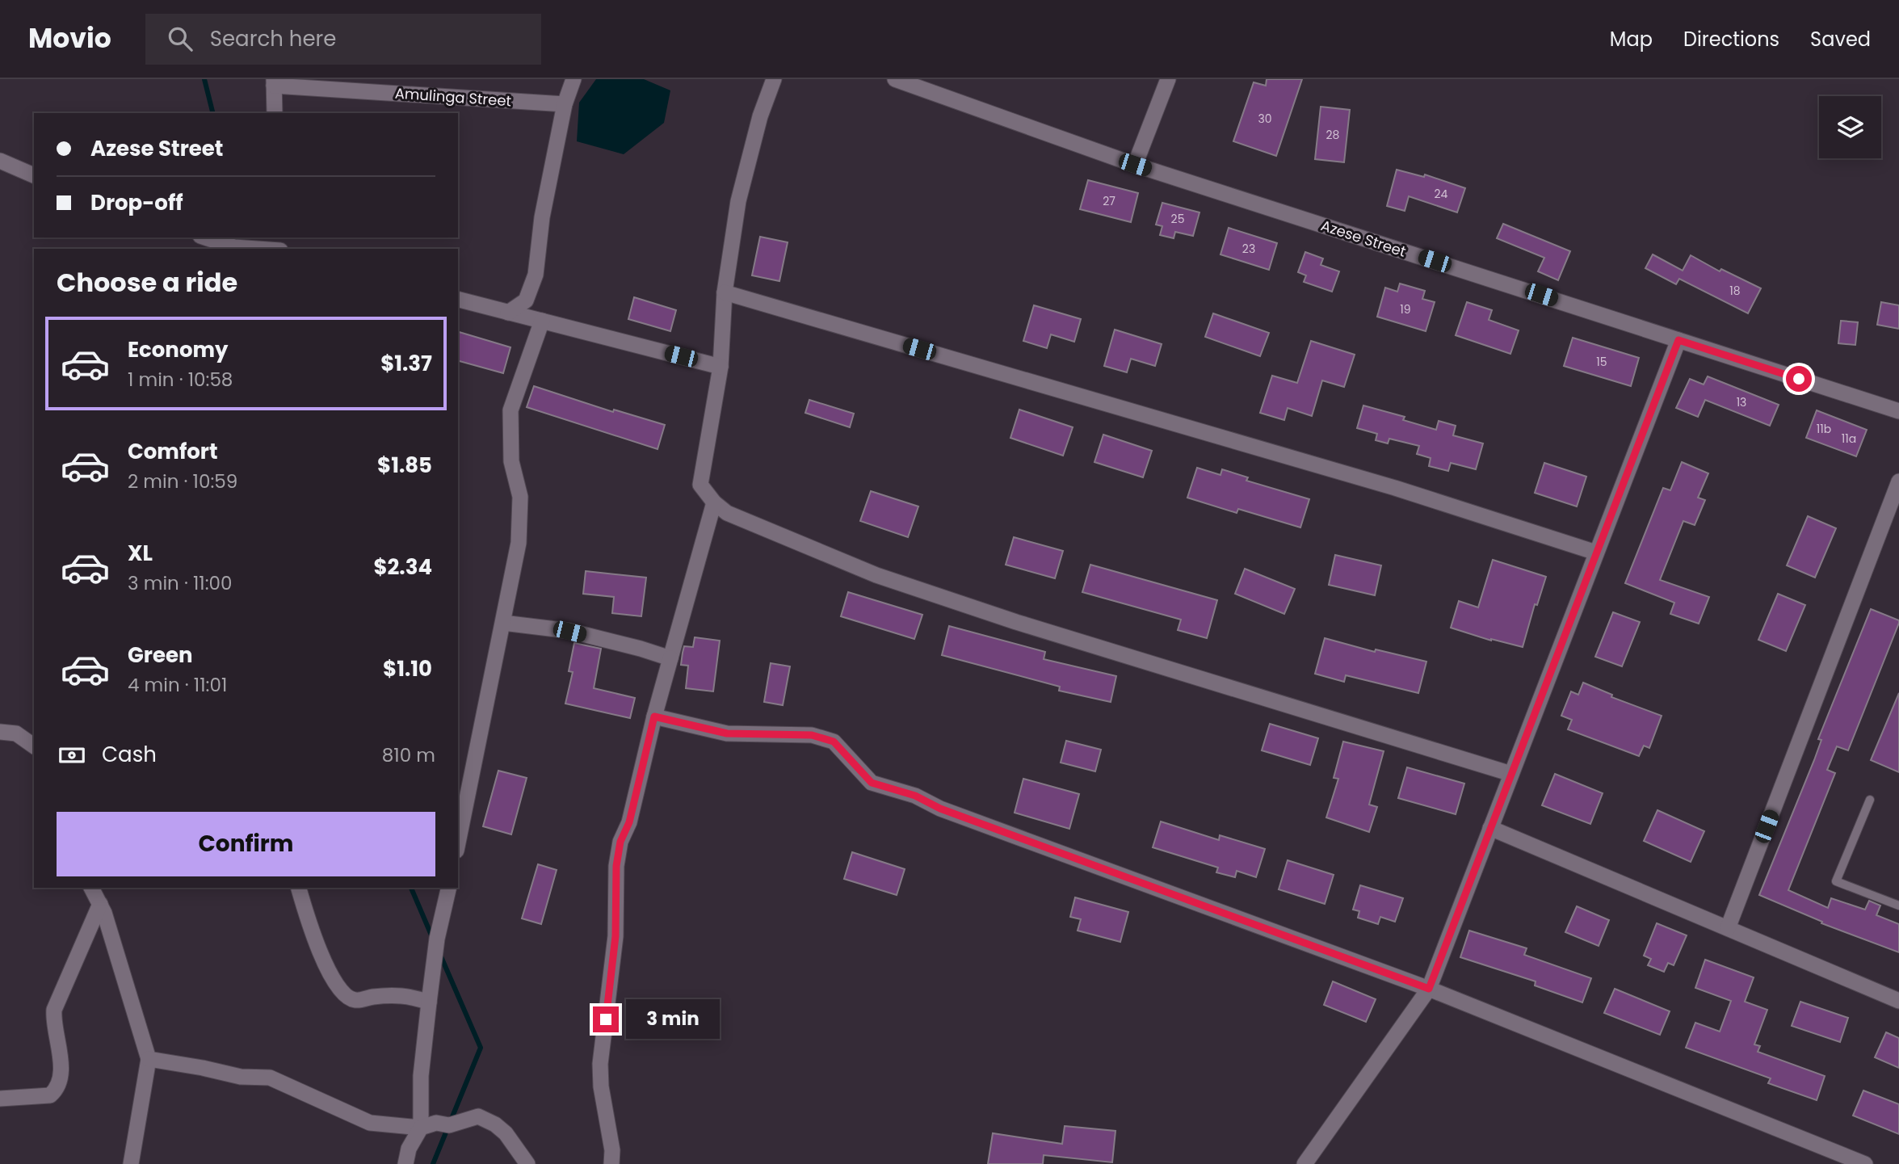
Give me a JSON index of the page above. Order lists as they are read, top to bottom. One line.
{"streets":{"street":["Amulinga Street","Azese Street"]},"house_numbers":["30","28","24","27","25","23","18","19","15","13","11b","11a"],"page":{"header":"Movio","search":"Search here","nav":["Map","Directions","Saved"],"banner":["Azese Street","Drop-off"],"heading":"Choose a ride","list":[{"name":"Economy","note":"1 min · 10:58","value":"$1.37"},{"name":"Comfort","note":"2 min · 10:59","value":"$1.85"},{"name":"XL","note":"3 min · 11:00","value":"$2.34"},{"name":"Green","note":"4 min · 11:01","value":"$1.10"}],"pay":["Cash","810 m"],"buttons":"Confirm","bubble":"3 min"}}
